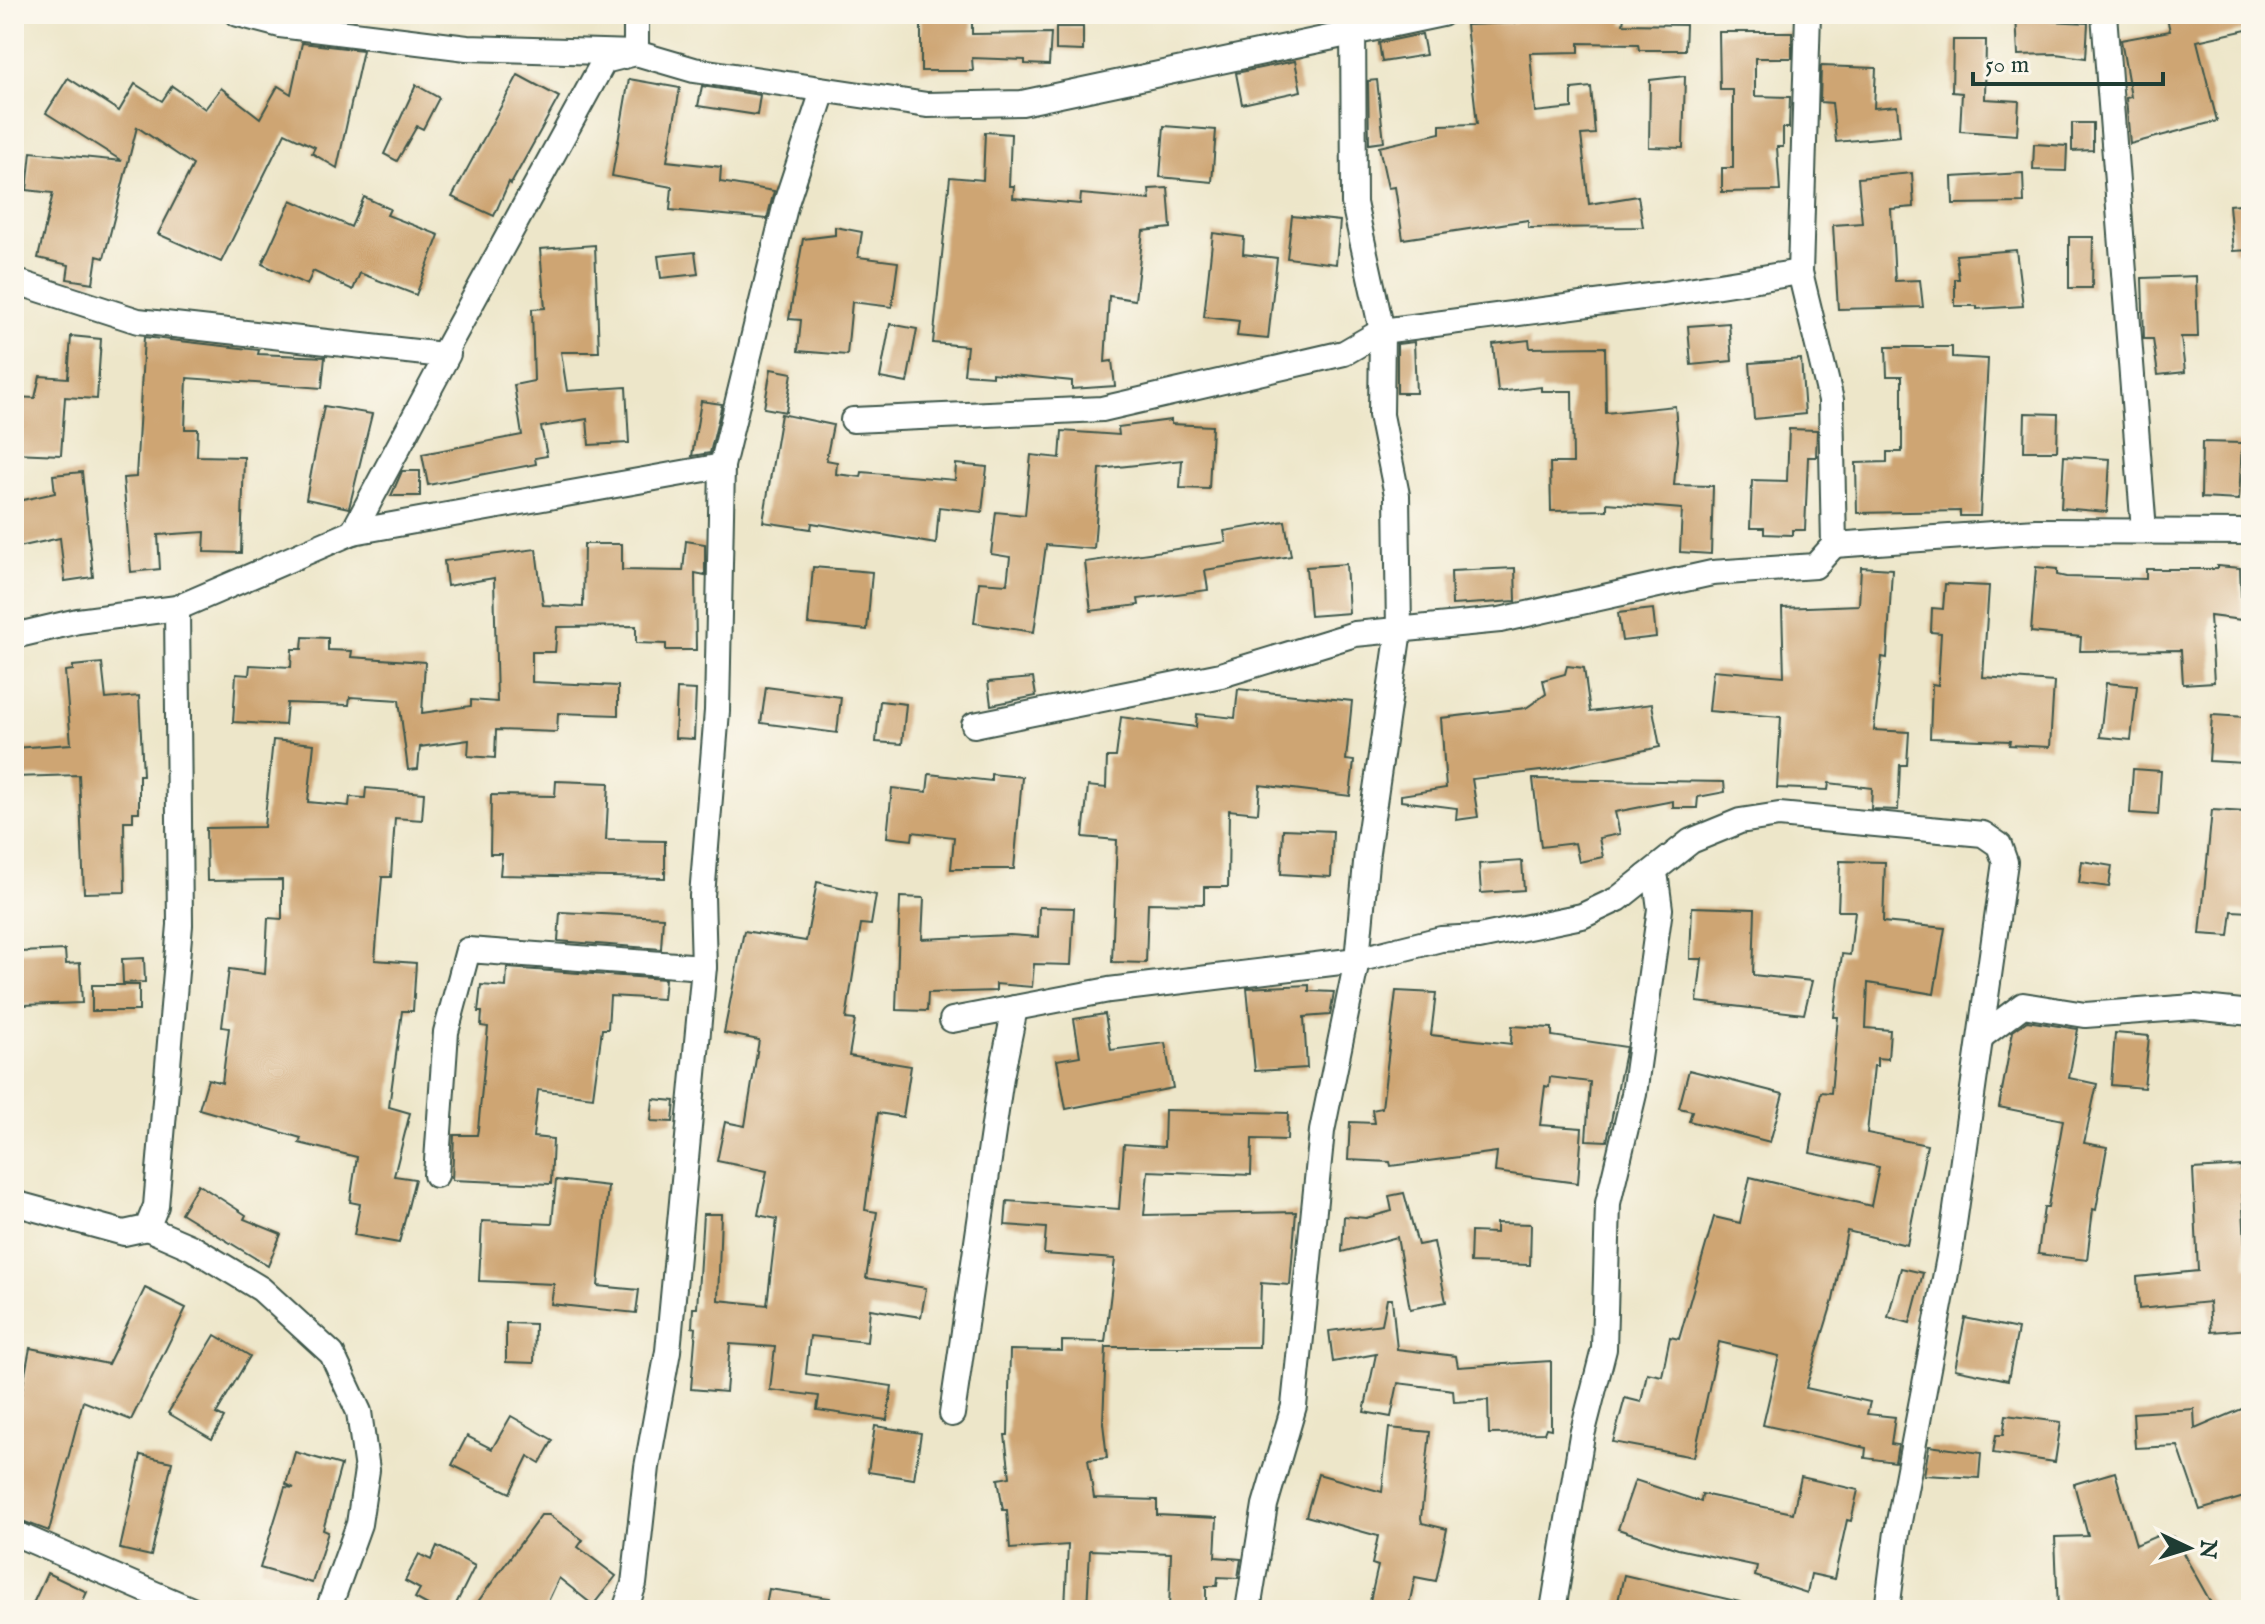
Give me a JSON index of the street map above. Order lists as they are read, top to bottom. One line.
{"scale_bar":"50 m","north":"right"}
